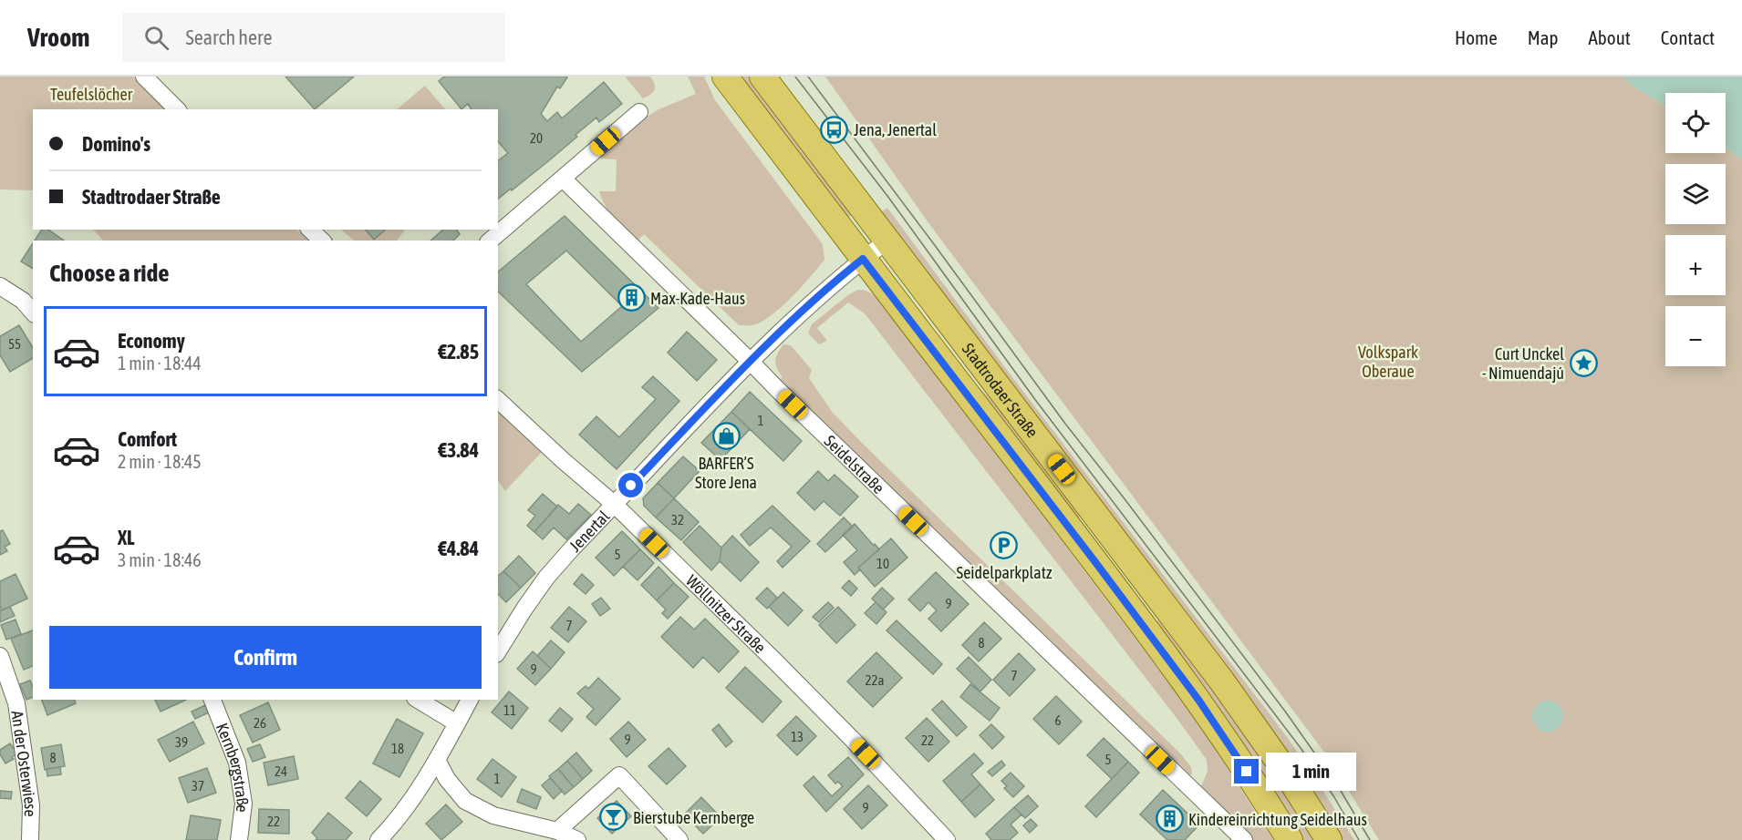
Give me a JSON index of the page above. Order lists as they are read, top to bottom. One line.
{"streets":{"main road":["Stadtrodaer Straße"],"street":["Seidelstraße","Jenertal","Wöllnitzer Straße","An der Osterwiese","Kernbergstraße"]},"crossings":[["Stadtrodaer Straße","Jenertal"],["Seidelstraße","Jenertal"],["Jenertal","Wöllnitzer Straße"]],"parks":["Teufelslöcher","Volkspark Oberaue"],"places":{"bus stop":["Jena, Jenertal"],"building":["Max-Kade-Haus","Kindereinrichtung Seidelhaus"],"place":["Curt Unckel - Nimuendajú"],"shop":["BARFER’S Store Jena"],"parking":["Seidelparkplatz"],"bar":["Bierstube Kernberge"]},"house_numbers":["20","55","1","32","5","10","9","7","8","9","7","22a","11","6","26","13","9","22","39","18","8","5","24","1","37","9","22"],"page":{"header":"Vroom","search":"Search here","nav":["Home","Map","About","Contact"],"map_buttons":["+","−"],"banner":["Domino's","Stadtrodaer Straße"],"heading":"Choose a ride","list":[{"name":"Economy","note":"1 min · 18:44","value":"€2.85"},{"name":"Comfort","note":"2 min · 18:45","value":"€3.84"},{"name":"XL","note":"3 min · 18:46","value":"€4.84"}],"buttons":"Confirm","bubble":"1 min"}}
